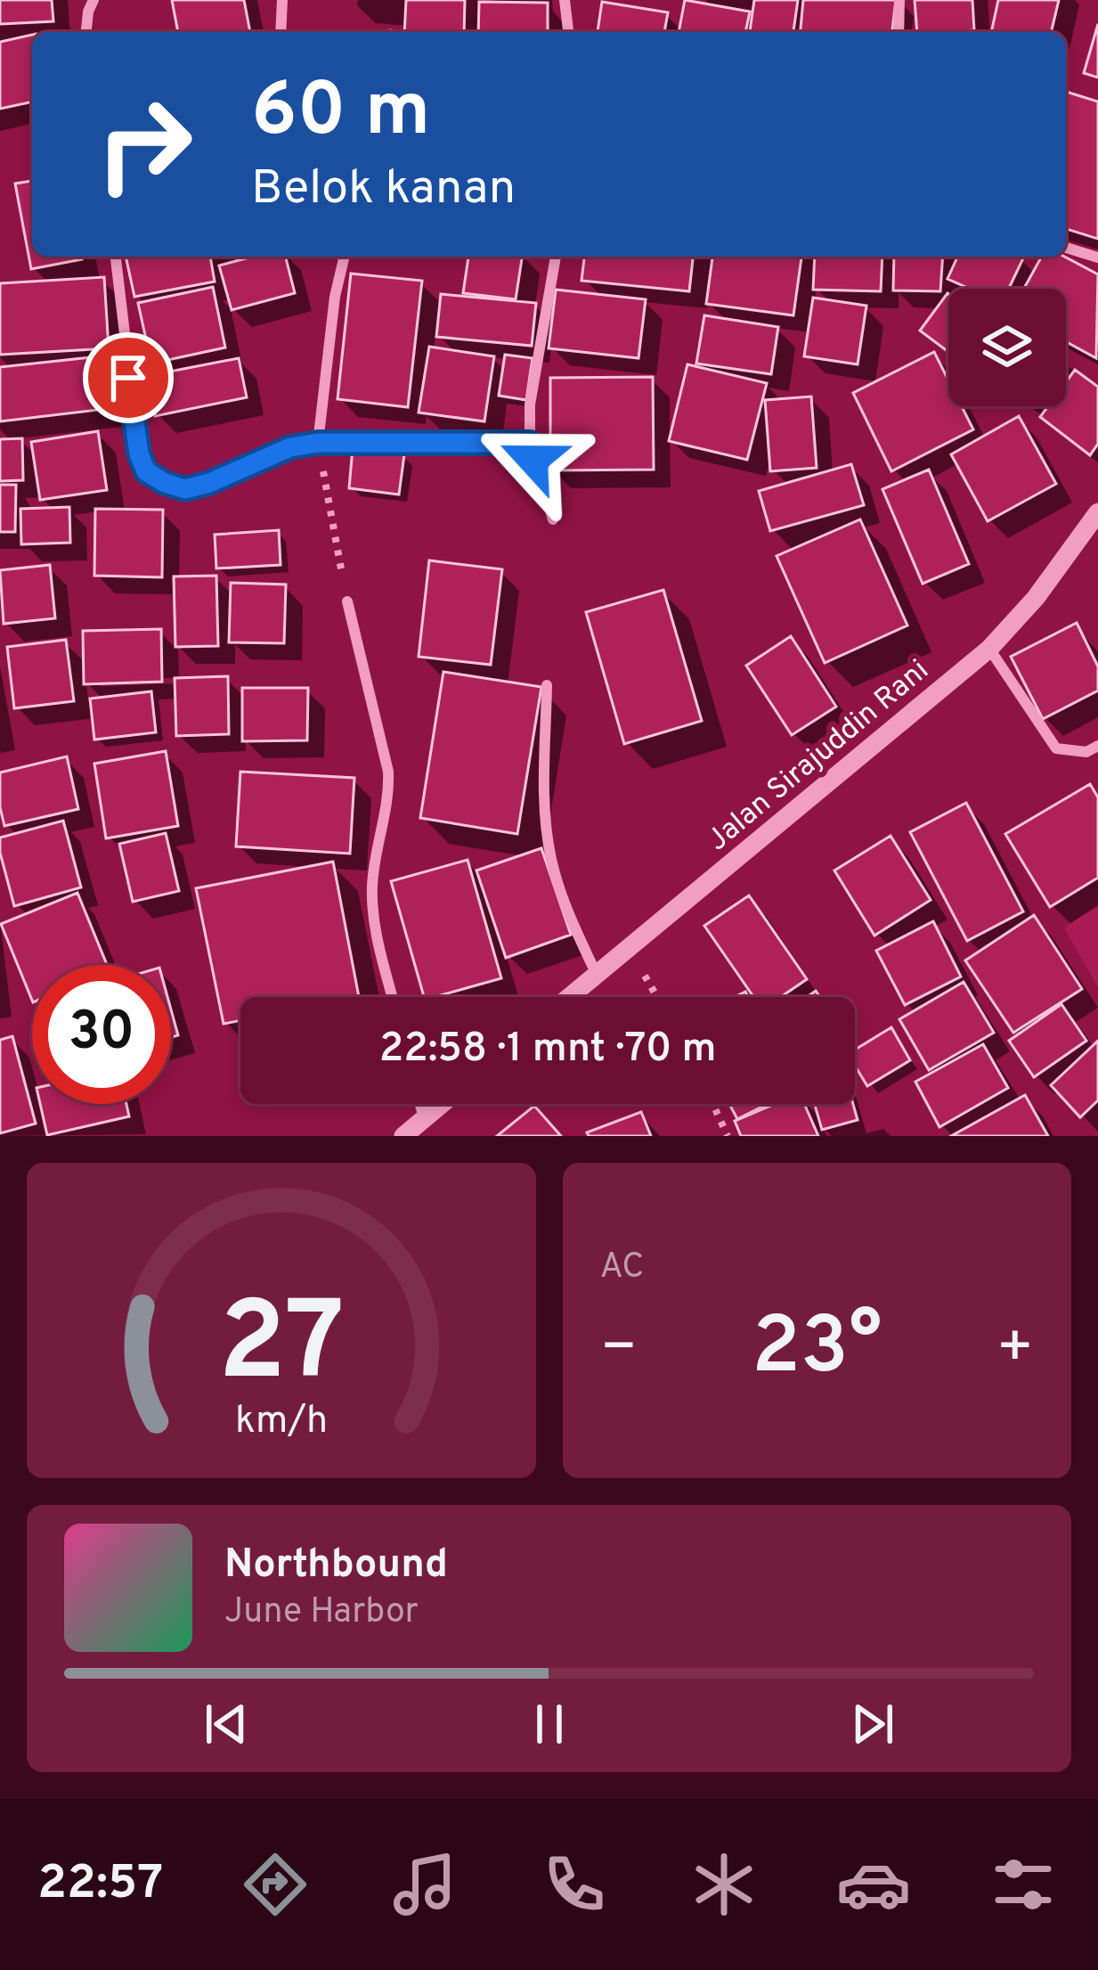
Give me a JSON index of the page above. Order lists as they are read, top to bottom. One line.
{"streets":{"street":["Jalan Sirajuddin Rani"]},"page":{"turn":["60 m","Belok kanan"],"limit":"30","trip":"22:58 · 1 mnt · 70 m","tile":"AC","heat":["−","23°","+"],"song":["Northbound","June Harbor"],"tabs":"22:57","gauge":["27","km/h"]}}
